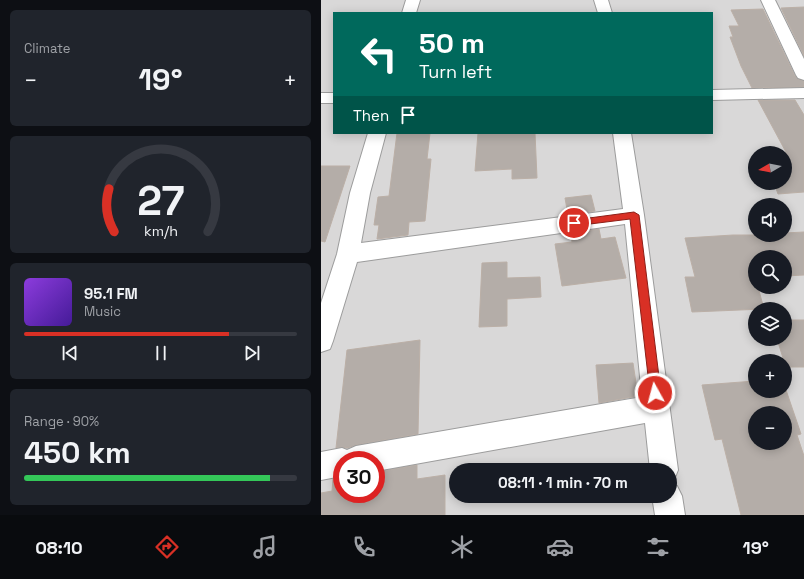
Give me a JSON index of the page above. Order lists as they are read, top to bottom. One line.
{"north":"left","page":{"tile":["Climate",["Range · 90%","450 km"]],"turn":["50 m","Turn left"],"heat":["−","19°","+"],"then":"Then","map_buttons":["+","−"],"song":["95.1 FM","Music"],"limit":"30","trip":"08:11 · 1 min · 70 m","tabs":["08:10","19°"],"gauge":["27","km/h"]}}
